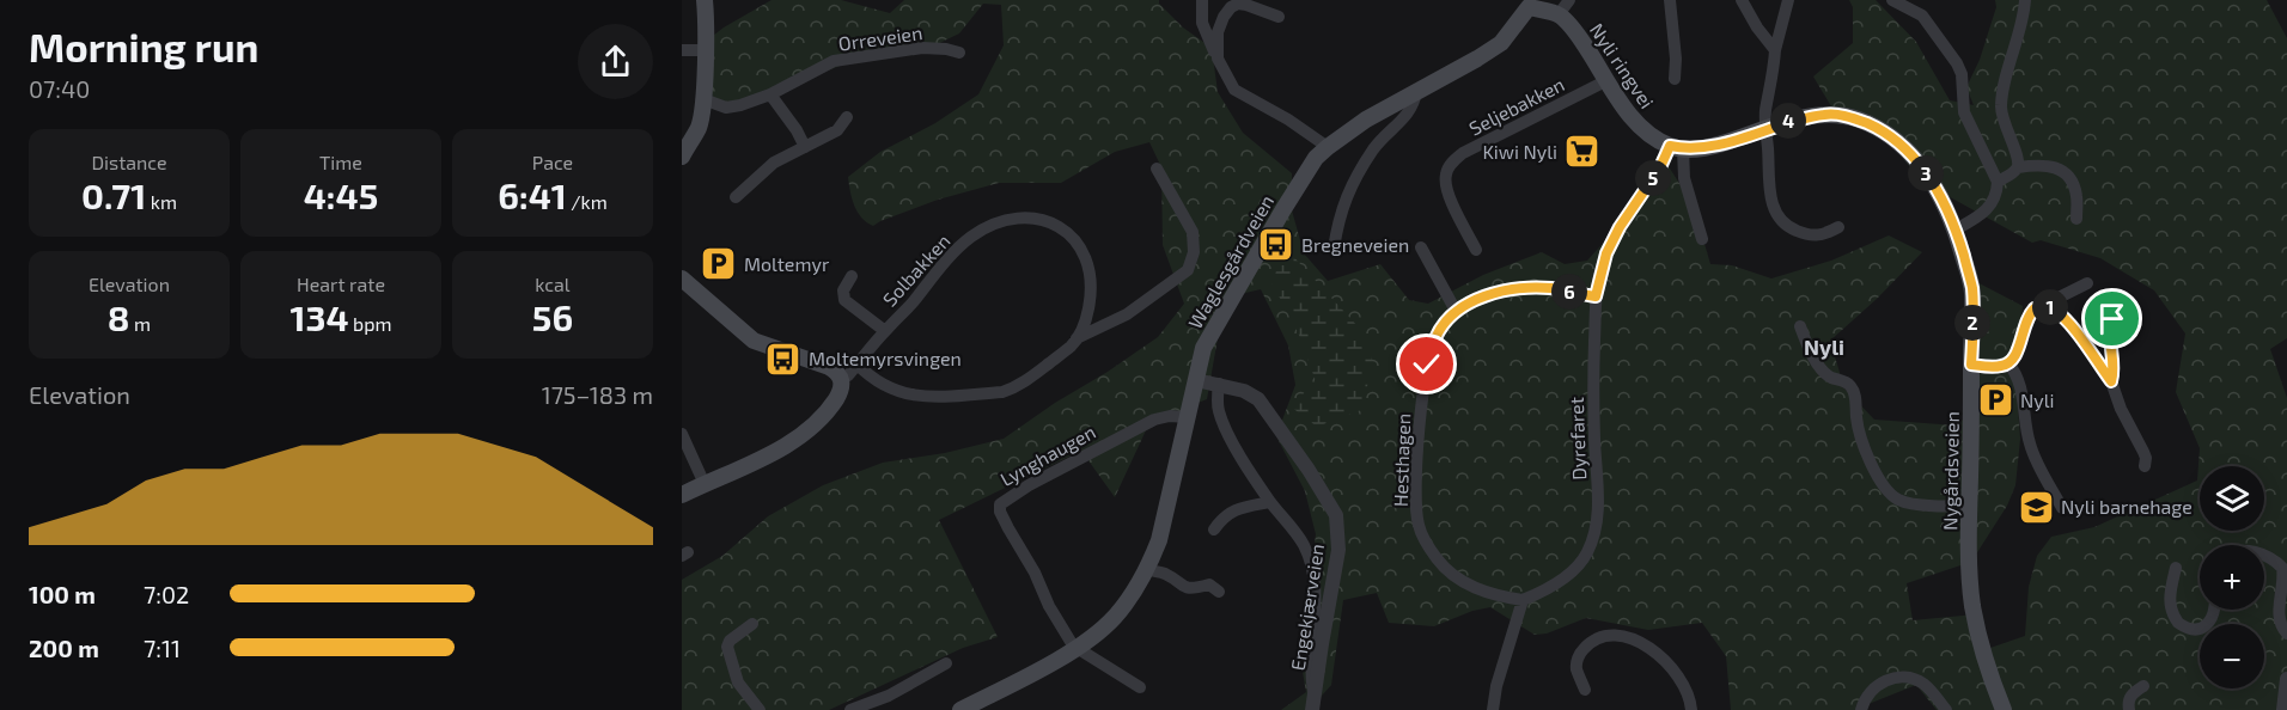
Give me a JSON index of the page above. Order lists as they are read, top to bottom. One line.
{"streets":{"main road":["Nyli ringvei","Waglesgårdveien","Nygårdsveien"],"street":["Orreveien","Seljebakken","Solbakken","Dyrefaret","Lynghaugen","Hesthagen","Engekjærveien"]},"crossings":[["Nyli ringvei","Seljebakken"],["Nyli ringvei","Waglesgårdveien"],["Nyli ringvei","Dyrefaret"],["Waglesgårdveien","Lynghaugen"],["Waglesgårdveien","Engekjærveien"],["Dyrefaret","Hesthagen"]],"districts":["Nyli"],"places":{"supermarket":["Kiwi Nyli"],"bus stop":["Bregneveien","Moltemyrsvingen"],"parking":["Moltemyr","Nyli"],"school or university":["Nyli barnehage"]},"page":{"heading":["Morning run","07:40"],"pins":["4","3","5","6","1","2"],"stats":[["Distance","0.71 km"],["Time","4:45"],["Pace","6:41 /km"],["Elevation","8 m"],["Heart rate","134 bpm"],["kcal","56"]],"chart":["Elevation","175–183 m"],"map_buttons":["+","−"],"list":[{"name":"100 m","note":"7:02"},{"name":"200 m","note":"7:11"}]}}
